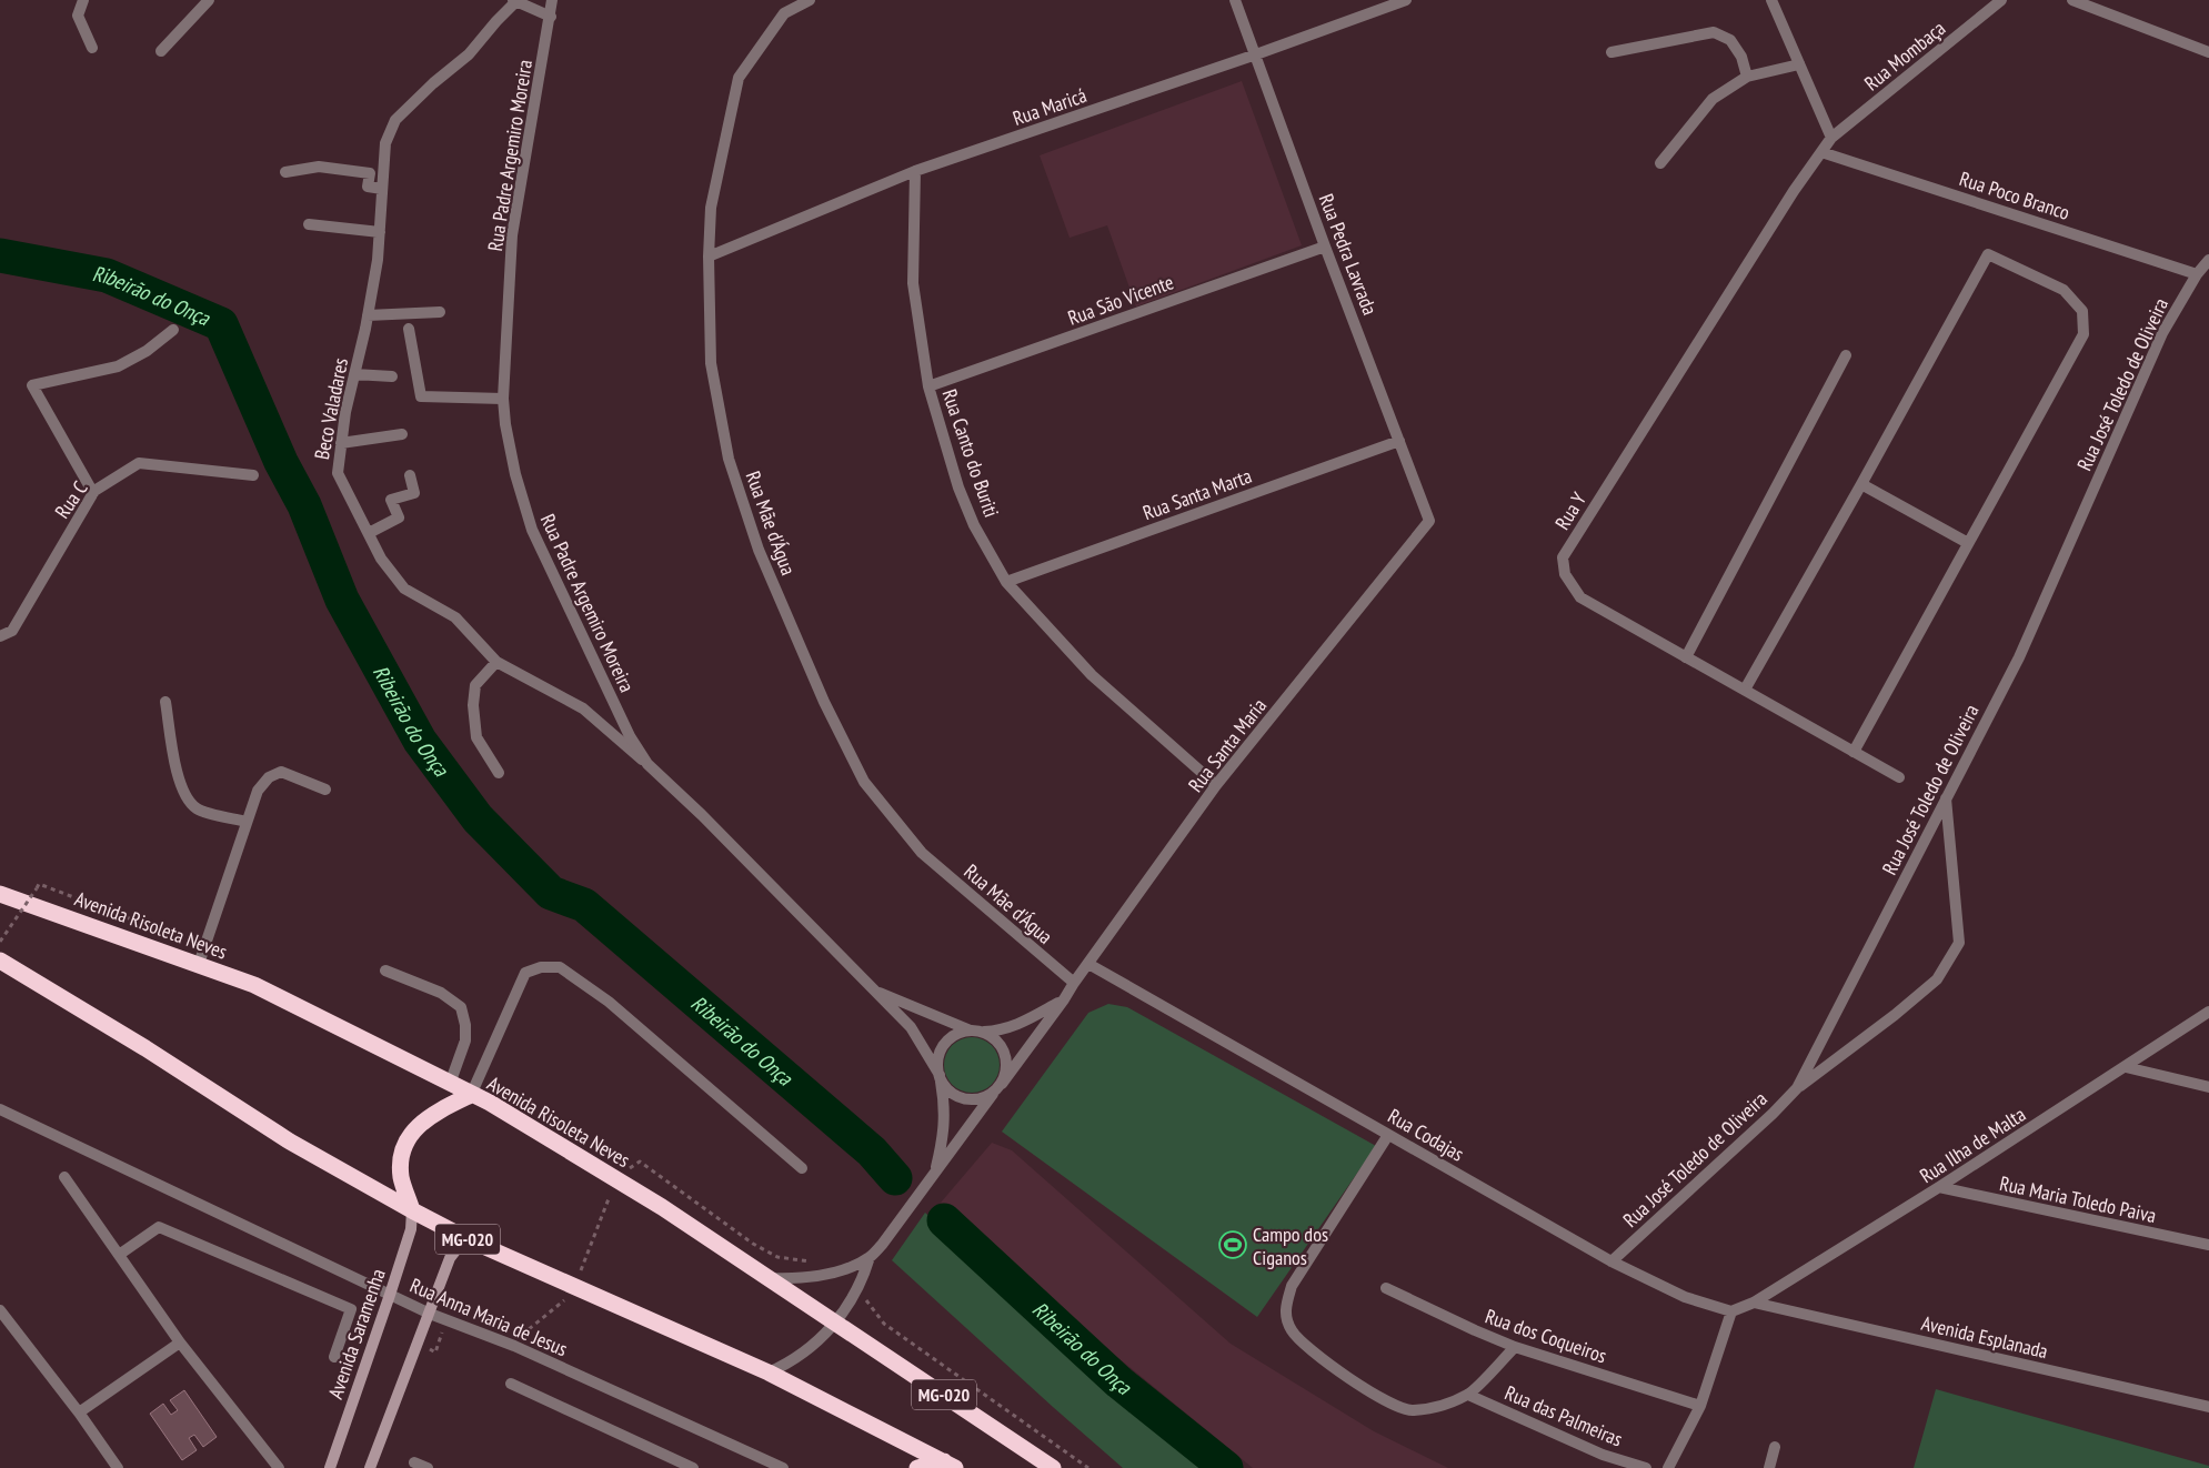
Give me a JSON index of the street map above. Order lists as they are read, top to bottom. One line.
{"streets":{"highway":["Avenida Risoleta Neves","MG-020"],"main road":["Avenida Saramenha"],"street":["Rua Mombaça","Rua Maricá","Rua Padre Argemiro Moreira","Rua Poco Branco","Rua Pedra Lavrada","Rua São Vicente","Rua José Toledo de Oliveira","Beco Valadares","Rua Canto do Buriti","Rua Santa Marta","Rua C","Rua Y","Rua Mãe d'Água","Rua Santa Maria","Rua Codajas","Rua Ilha de Malta","Rua Maria Toledo Paiva","Rua Anna Maria de Jesus","Rua dos Coqueiros","Avenida Esplanada","Rua das Palmeiras"]},"crossings":[["Rua Mombaça","Rua Y"],["Rua Maricá","Rua Pedra Lavrada"],["Rua Maricá","Rua Canto do Buriti"],["Rua Maricá","Rua Mãe d'Água"],["Rua Padre Argemiro Moreira","Beco Valadares"],["Rua Padre Argemiro Moreira","Rua Santa Maria"],["Rua Poco Branco","Rua José Toledo de Oliveira"],["Rua Poco Branco","Rua Y"],["Rua Pedra Lavrada","Rua São Vicente"],["Rua Pedra Lavrada","Rua Santa Marta"],["Rua Pedra Lavrada","Rua Santa Maria"],["Rua São Vicente","Rua Canto do Buriti"],["Rua José Toledo de Oliveira","Rua Codajas"],["Rua Canto do Buriti","Rua Santa Marta"],["Rua Canto do Buriti","Rua Santa Maria"],["Rua Mãe d'Água","Rua Santa Maria"],["Rua Santa Maria","Rua Codajas"],["Rua Ilha de Malta","Rua Maria Toledo Paiva"],["Rua Ilha de Malta","Avenida Esplanada"],["MG-020","Avenida Saramenha"],["Rua Anna Maria de Jesus","Avenida Saramenha"]],"water":["Ribeirão do Onça"],"places":{"sports":["Campo dos Ciganos"]}}
